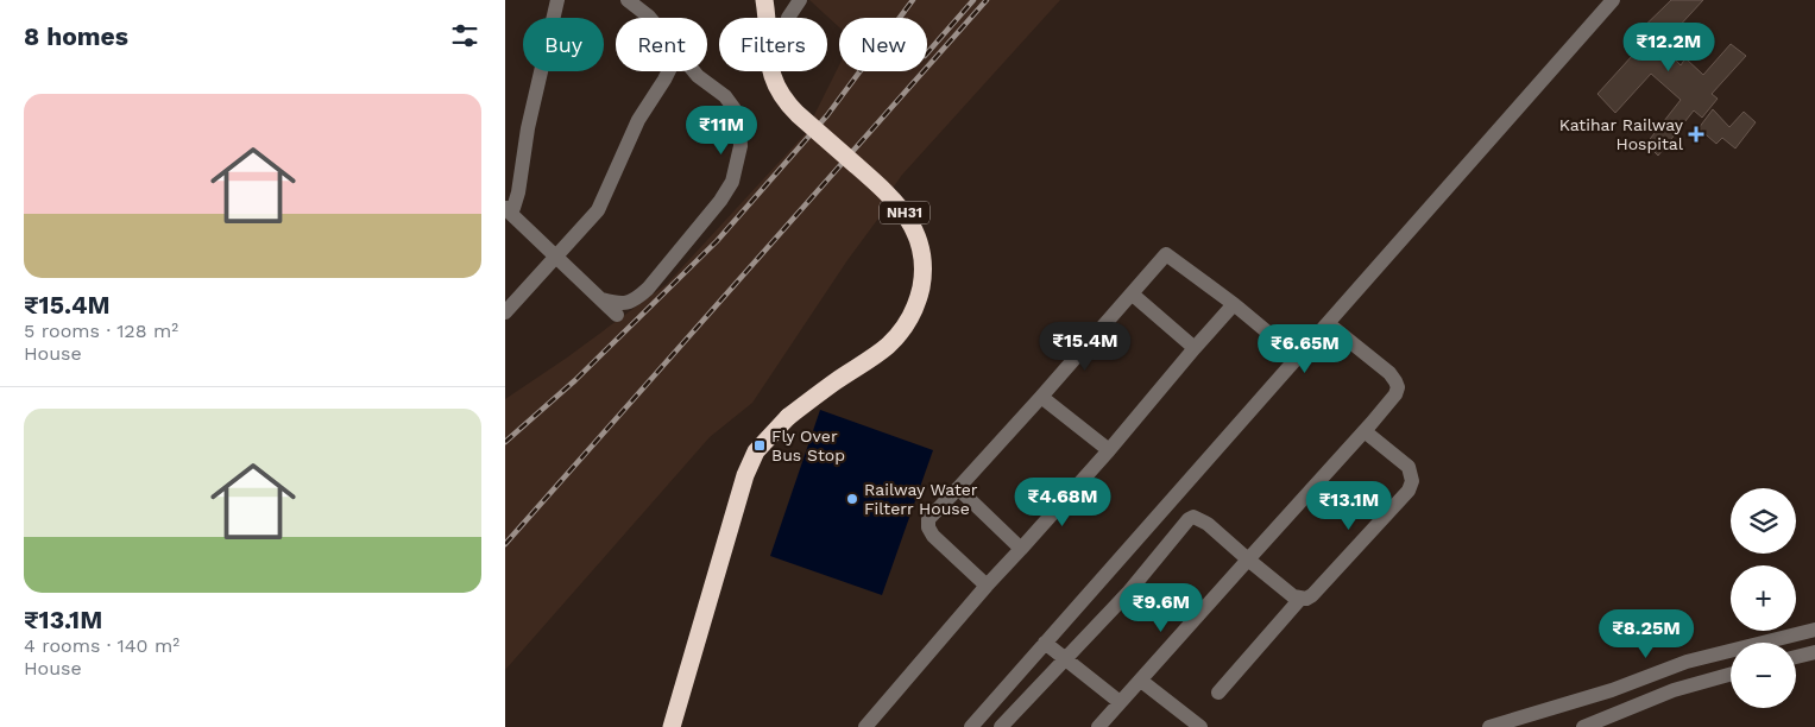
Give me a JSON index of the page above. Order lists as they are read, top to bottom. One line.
{"streets":{"highway":["NH31"]},"places":{"health":["Katihar Railway Hospital"],"transit":["Fly Over Bus Stop"],"other":["Railway Water Filterr House"]},"page":{"heading":"8 homes","chip":["Buy","Rent","Filters","New"],"price":["₹12.2M","₹11M","₹15.4M","₹6.65M","₹4.68M","₹13.1M","₹9.6M","₹8.25M"],"list":[{"name":"₹15.4M","note":"5 rooms · 128 m² · House"},{"name":"₹13.1M","note":"4 rooms · 140 m² · House"}],"map_buttons":["+","−"]}}
